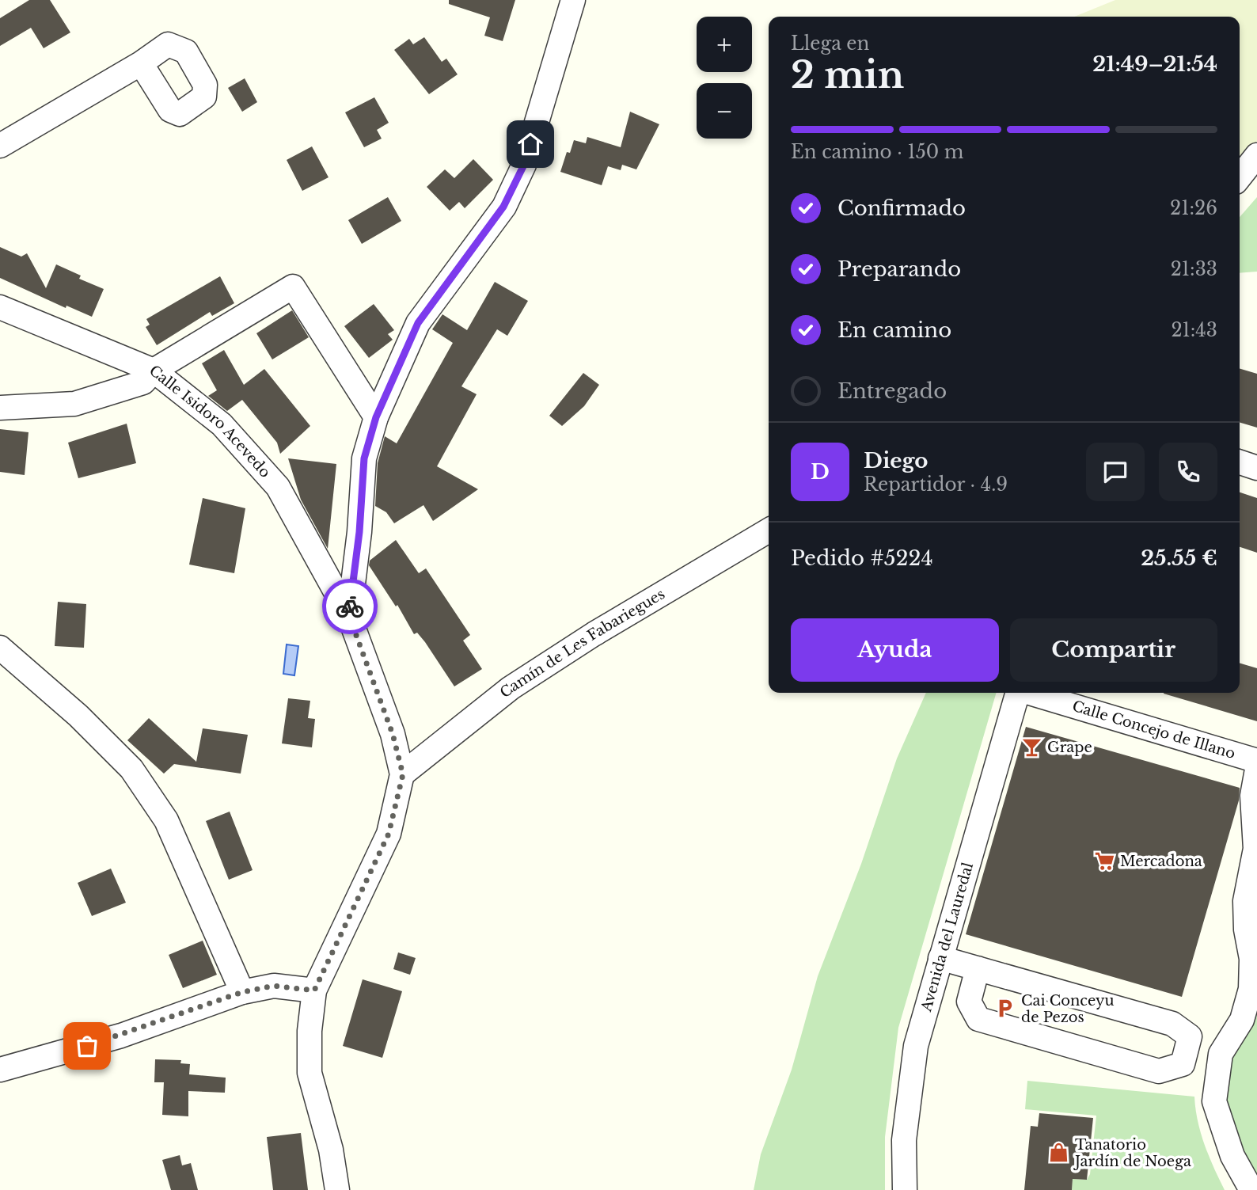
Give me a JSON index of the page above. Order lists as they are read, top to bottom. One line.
{"streets":{"street":["Calle Isidoro Acevedo","Camín de Les Fabariegues","Calle Concejo de Illano","Avenida del Lauredal"]},"crossings":[["Calle Isidoro Acevedo","Camín de Les Fabariegues"]],"places":{"bar":["Grape"],"supermarket":["Mercadona"],"parking":["Cai Conceyu de Pezos"],"shop":["Tanatorio Jardín de Noega"]},"page":{"map_buttons":["+","−"],"heading":["2 min","Llega en","21:49–21:54"],"panel":["Diego","Repartidor · 4.9","Pedido #5224","25.55 €"],"bar":"En camino · 150 m","list":[["Confirmado","21:26"],["Preparando","21:33"],["En camino","21:43"],"Entregado"],"round":"D","buttons":["Ayuda","Compartir"]}}
